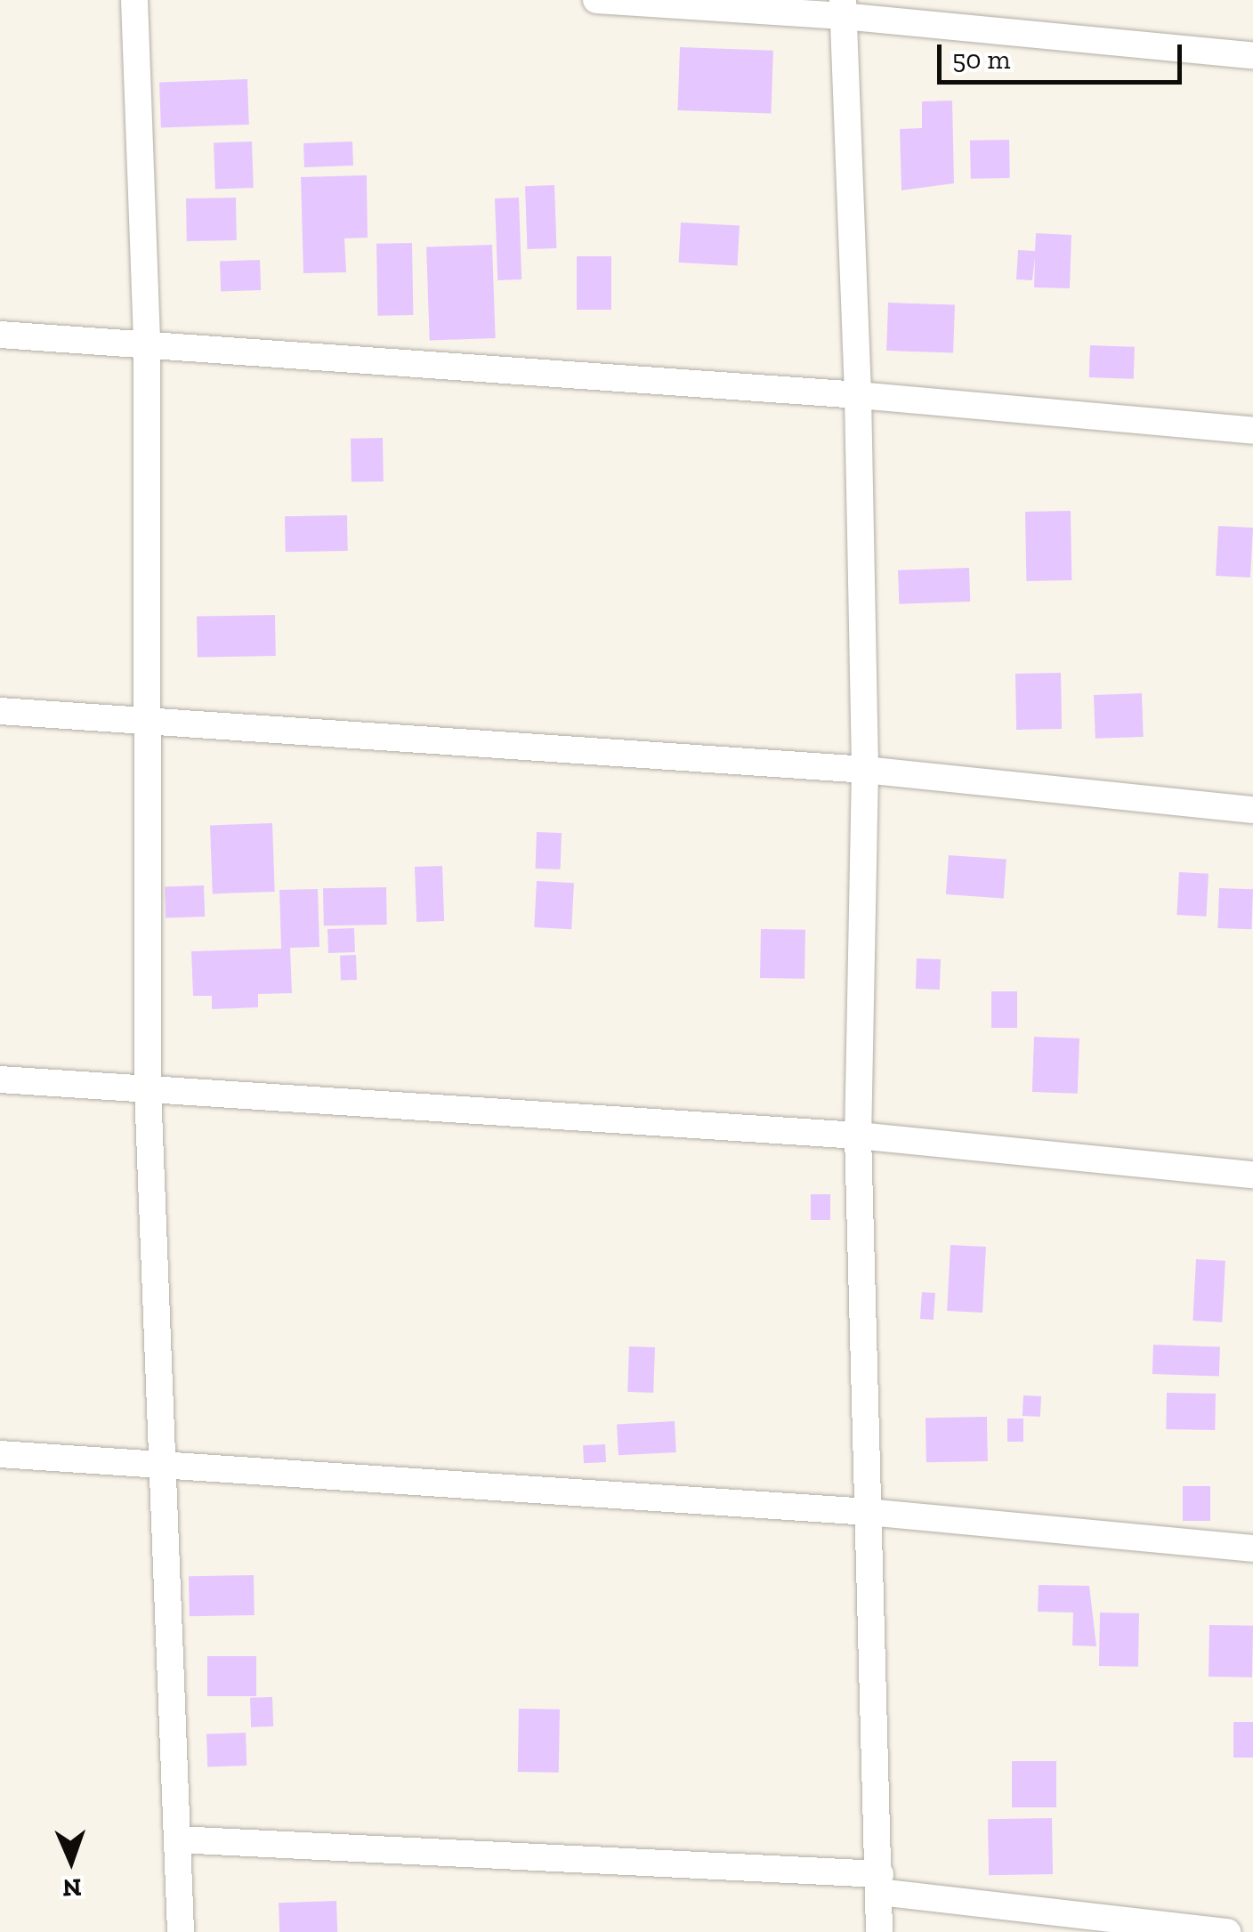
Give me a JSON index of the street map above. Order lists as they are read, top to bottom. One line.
{"scale_bar":"50 m","north":"bottom"}
